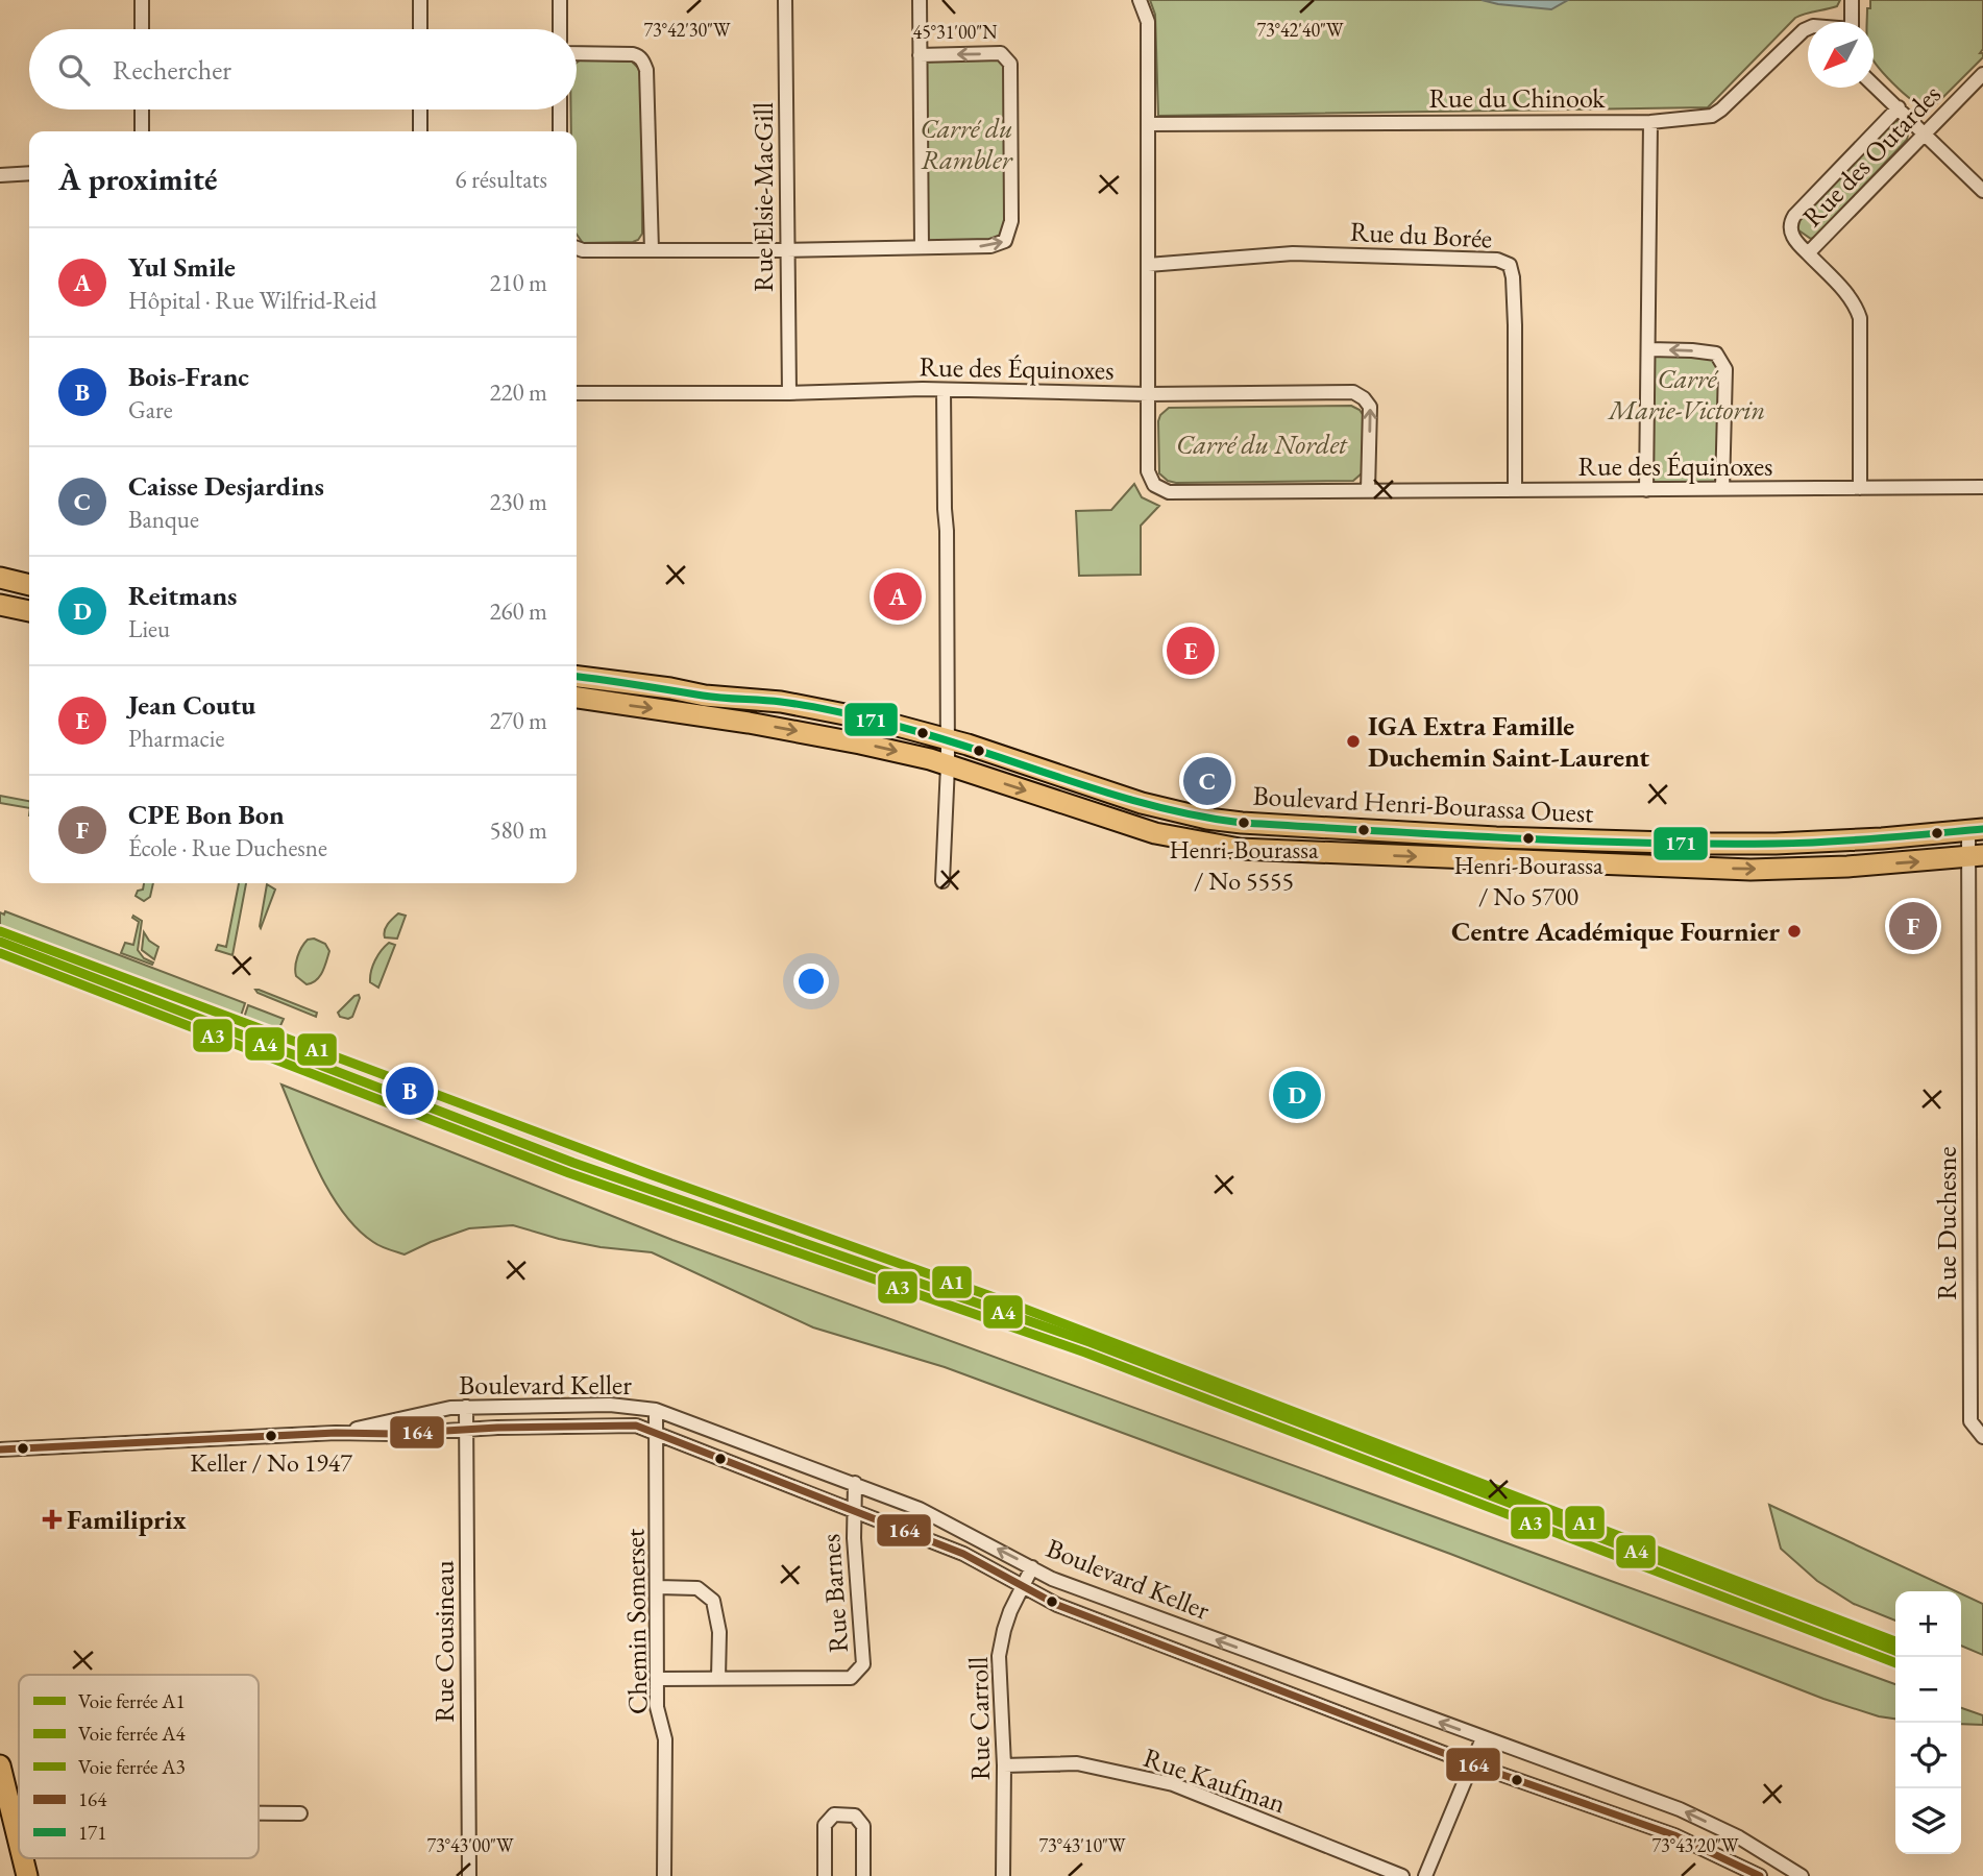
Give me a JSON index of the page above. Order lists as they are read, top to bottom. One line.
{"streets":{"main road":["Boulevard Henri-Bourassa Ouest"],"street":["Rue du Chinook","Rue des Outardes","Rue Elsie-MacGill","Rue du Borée","Rue des Équinoxes","Rue Duchesne","Boulevard Keller","Rue Barnes","Chemin Somerset","Rue Cousineau","Rue Carroll","Rue Kaufman"]},"crossings":[["Rue Elsie-MacGill","Rue des Équinoxes"],["Rue du Borée","Rue des Équinoxes"],["Boulevard Henri-Bourassa Ouest","Rue Duchesne"],["Boulevard Keller","Rue Barnes"],["Boulevard Keller","Chemin Somerset"],["Boulevard Keller","Rue Cousineau"],["Boulevard Keller","Rue Carroll"],["Rue Barnes","Chemin Somerset"],["Rue Carroll","Rue Kaufman"]],"parks":["Carré du Rambler","Carré Marie-Victorin","Carré du Nordet"],"places":{"other":["IGA Extra Famille Duchemin Saint-Laurent","Henri-Bourassa / No 5555","Henri-Bourassa / No 5700","Centre Académique Fournier","Keller / No 1947"],"health":["Familiprix"]},"lines":["transit line 171","rail line A1","rail line A4","rail line A3","transit line 164"],"legend":["Voie ferrée A1","Voie ferrée A4","Voie ferrée A3","164","171"],"north":"bottom left","page":{"search":"Rechercher","heading":["À proximité","6 résultats"],"list":[{"mark":"A","name":"Yul Smile","note":"Hôpital · Rue Wilfrid-Reid","value":"210 m"},{"mark":"B","name":"Bois-Franc","note":"Gare","value":"220 m"},{"mark":"C","name":"Caisse Desjardins","note":"Banque","value":"230 m"},{"mark":"D","name":"Reitmans","note":"Lieu","value":"260 m"},{"mark":"E","name":"Jean Coutu","note":"Pharmacie","value":"270 m"},{"mark":"F","name":"CPE Bon Bon","note":"École · Rue Duchesne","value":"580 m"}],"pins":["A","E","C","F","B","D"],"map_buttons":["+","−"]},"coordinates":["73°42'30\"W","73°42'40\"W","45°31'00\"N","73°43'00\"W","73°43'10\"W","73°43'20\"W"]}
